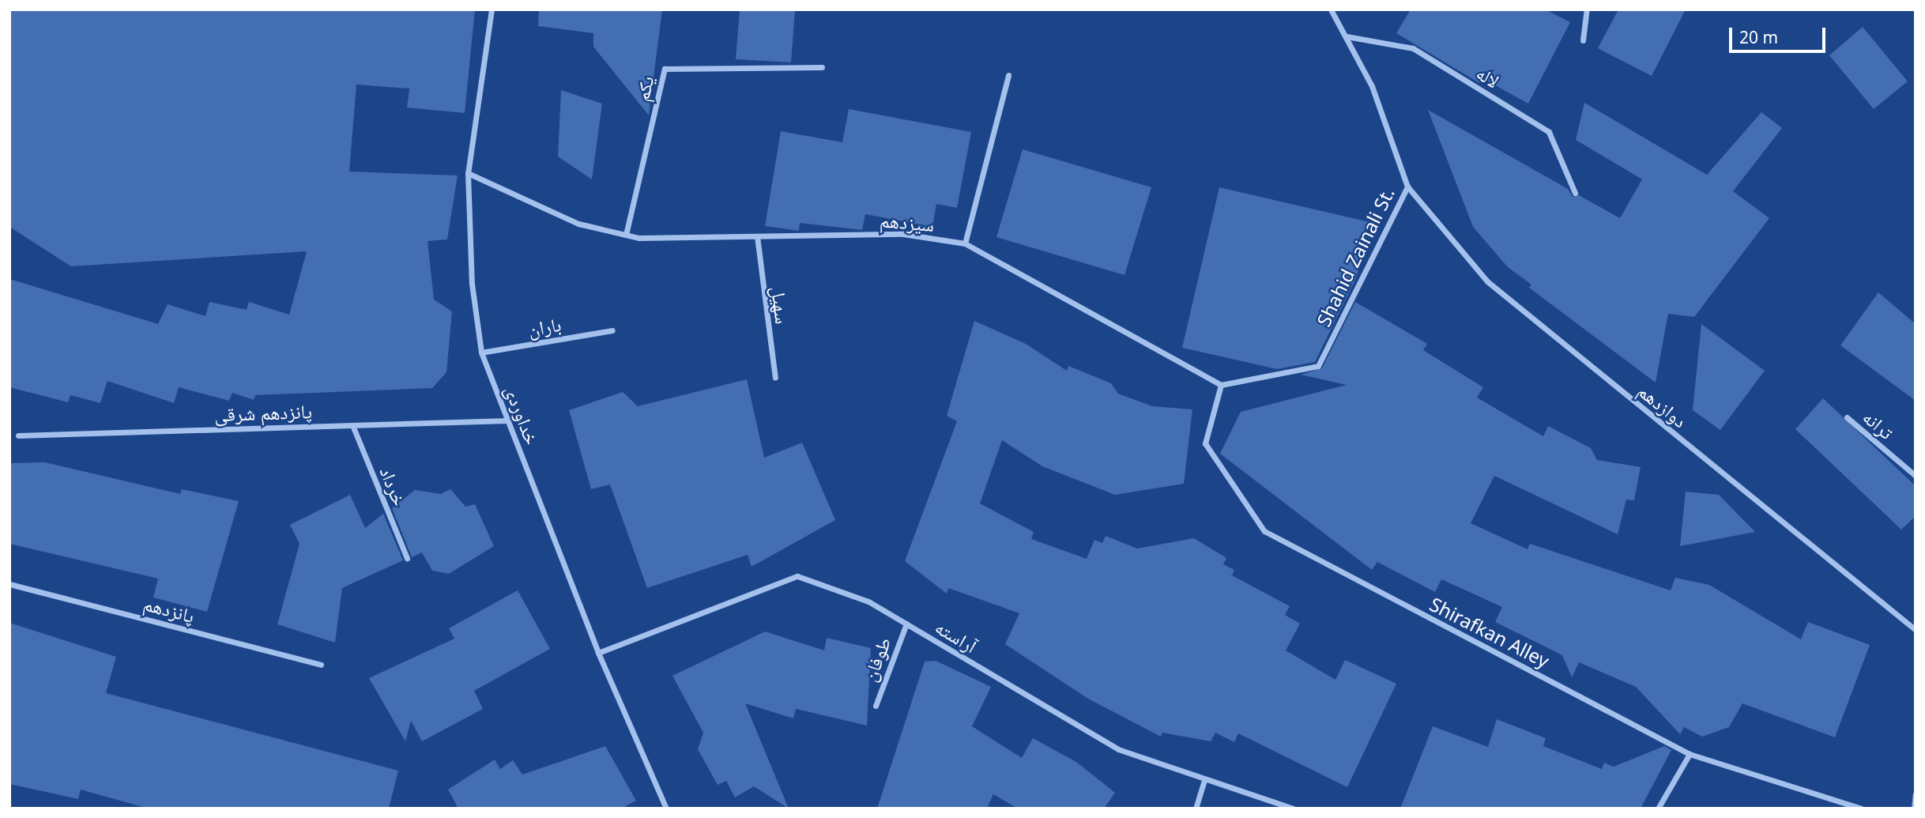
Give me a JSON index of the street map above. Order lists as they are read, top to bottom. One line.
{"streets":{"street":["لاله","یکم","سیزدهم","Shahid Zainali St.","سهیل","باران","دوازدهم","پانزدهم شرقی","خداوردی","ترانه","خرداد","پانزدهم","Shirafkan Alley","آراسته","طوفان"]},"crossings":[["لاله","Shahid Zainali St."],["یکم","سیزدهم"],["سیزدهم","Shahid Zainali St."],["سیزدهم","سهیل"],["سیزدهم","خداوردی"],["سیزدهم","Shirafkan Alley"],["Shahid Zainali St.","دوازدهم"],["Shahid Zainali St.","Shirafkan Alley"],["باران","خداوردی"],["پانزدهم شرقی","خداوردی"],["پانزدهم شرقی","خرداد"],["خداوردی","آراسته"],["آراسته","طوفان"]],"scale_bar":"20 m"}
